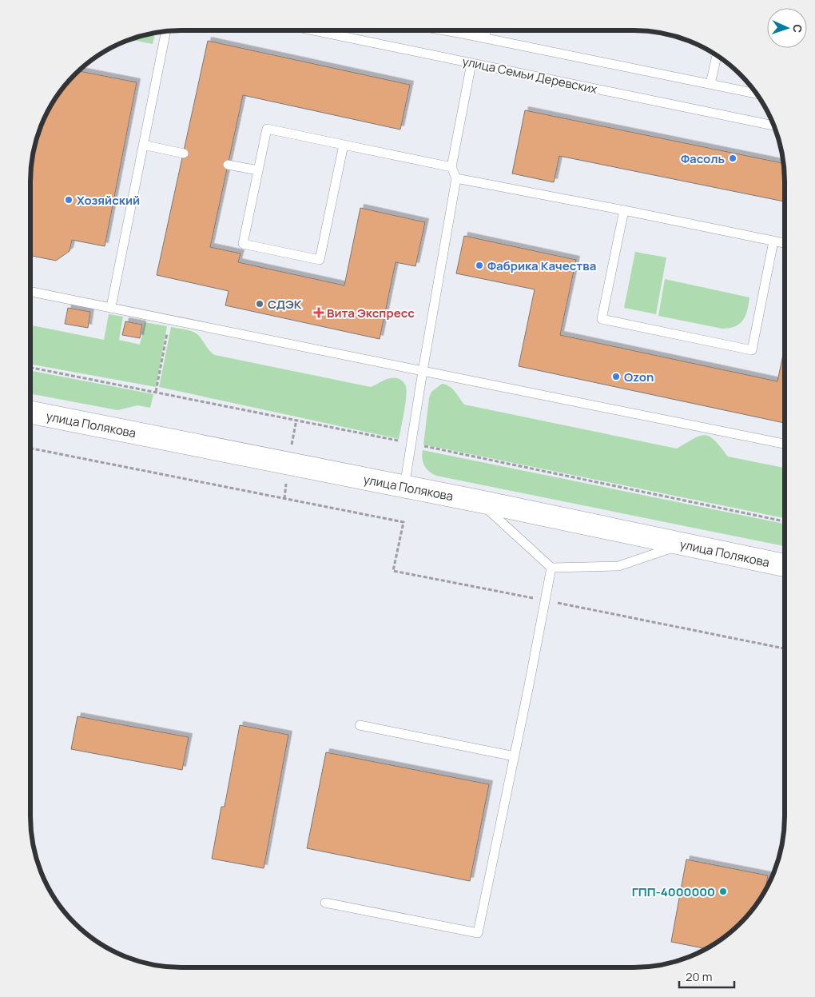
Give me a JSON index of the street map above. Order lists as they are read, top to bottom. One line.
{"streets":{"main road":["улица Полякова"],"lane":["улица Семьи Деревских"]},"places":{"other":["Фасоль","Хозяйский","Фабрика Качества","СДЭК","Ozon","ГПП-4000000"],"health":["Вита Экспресс"]},"scale_bar":"20 m","north":"right"}
